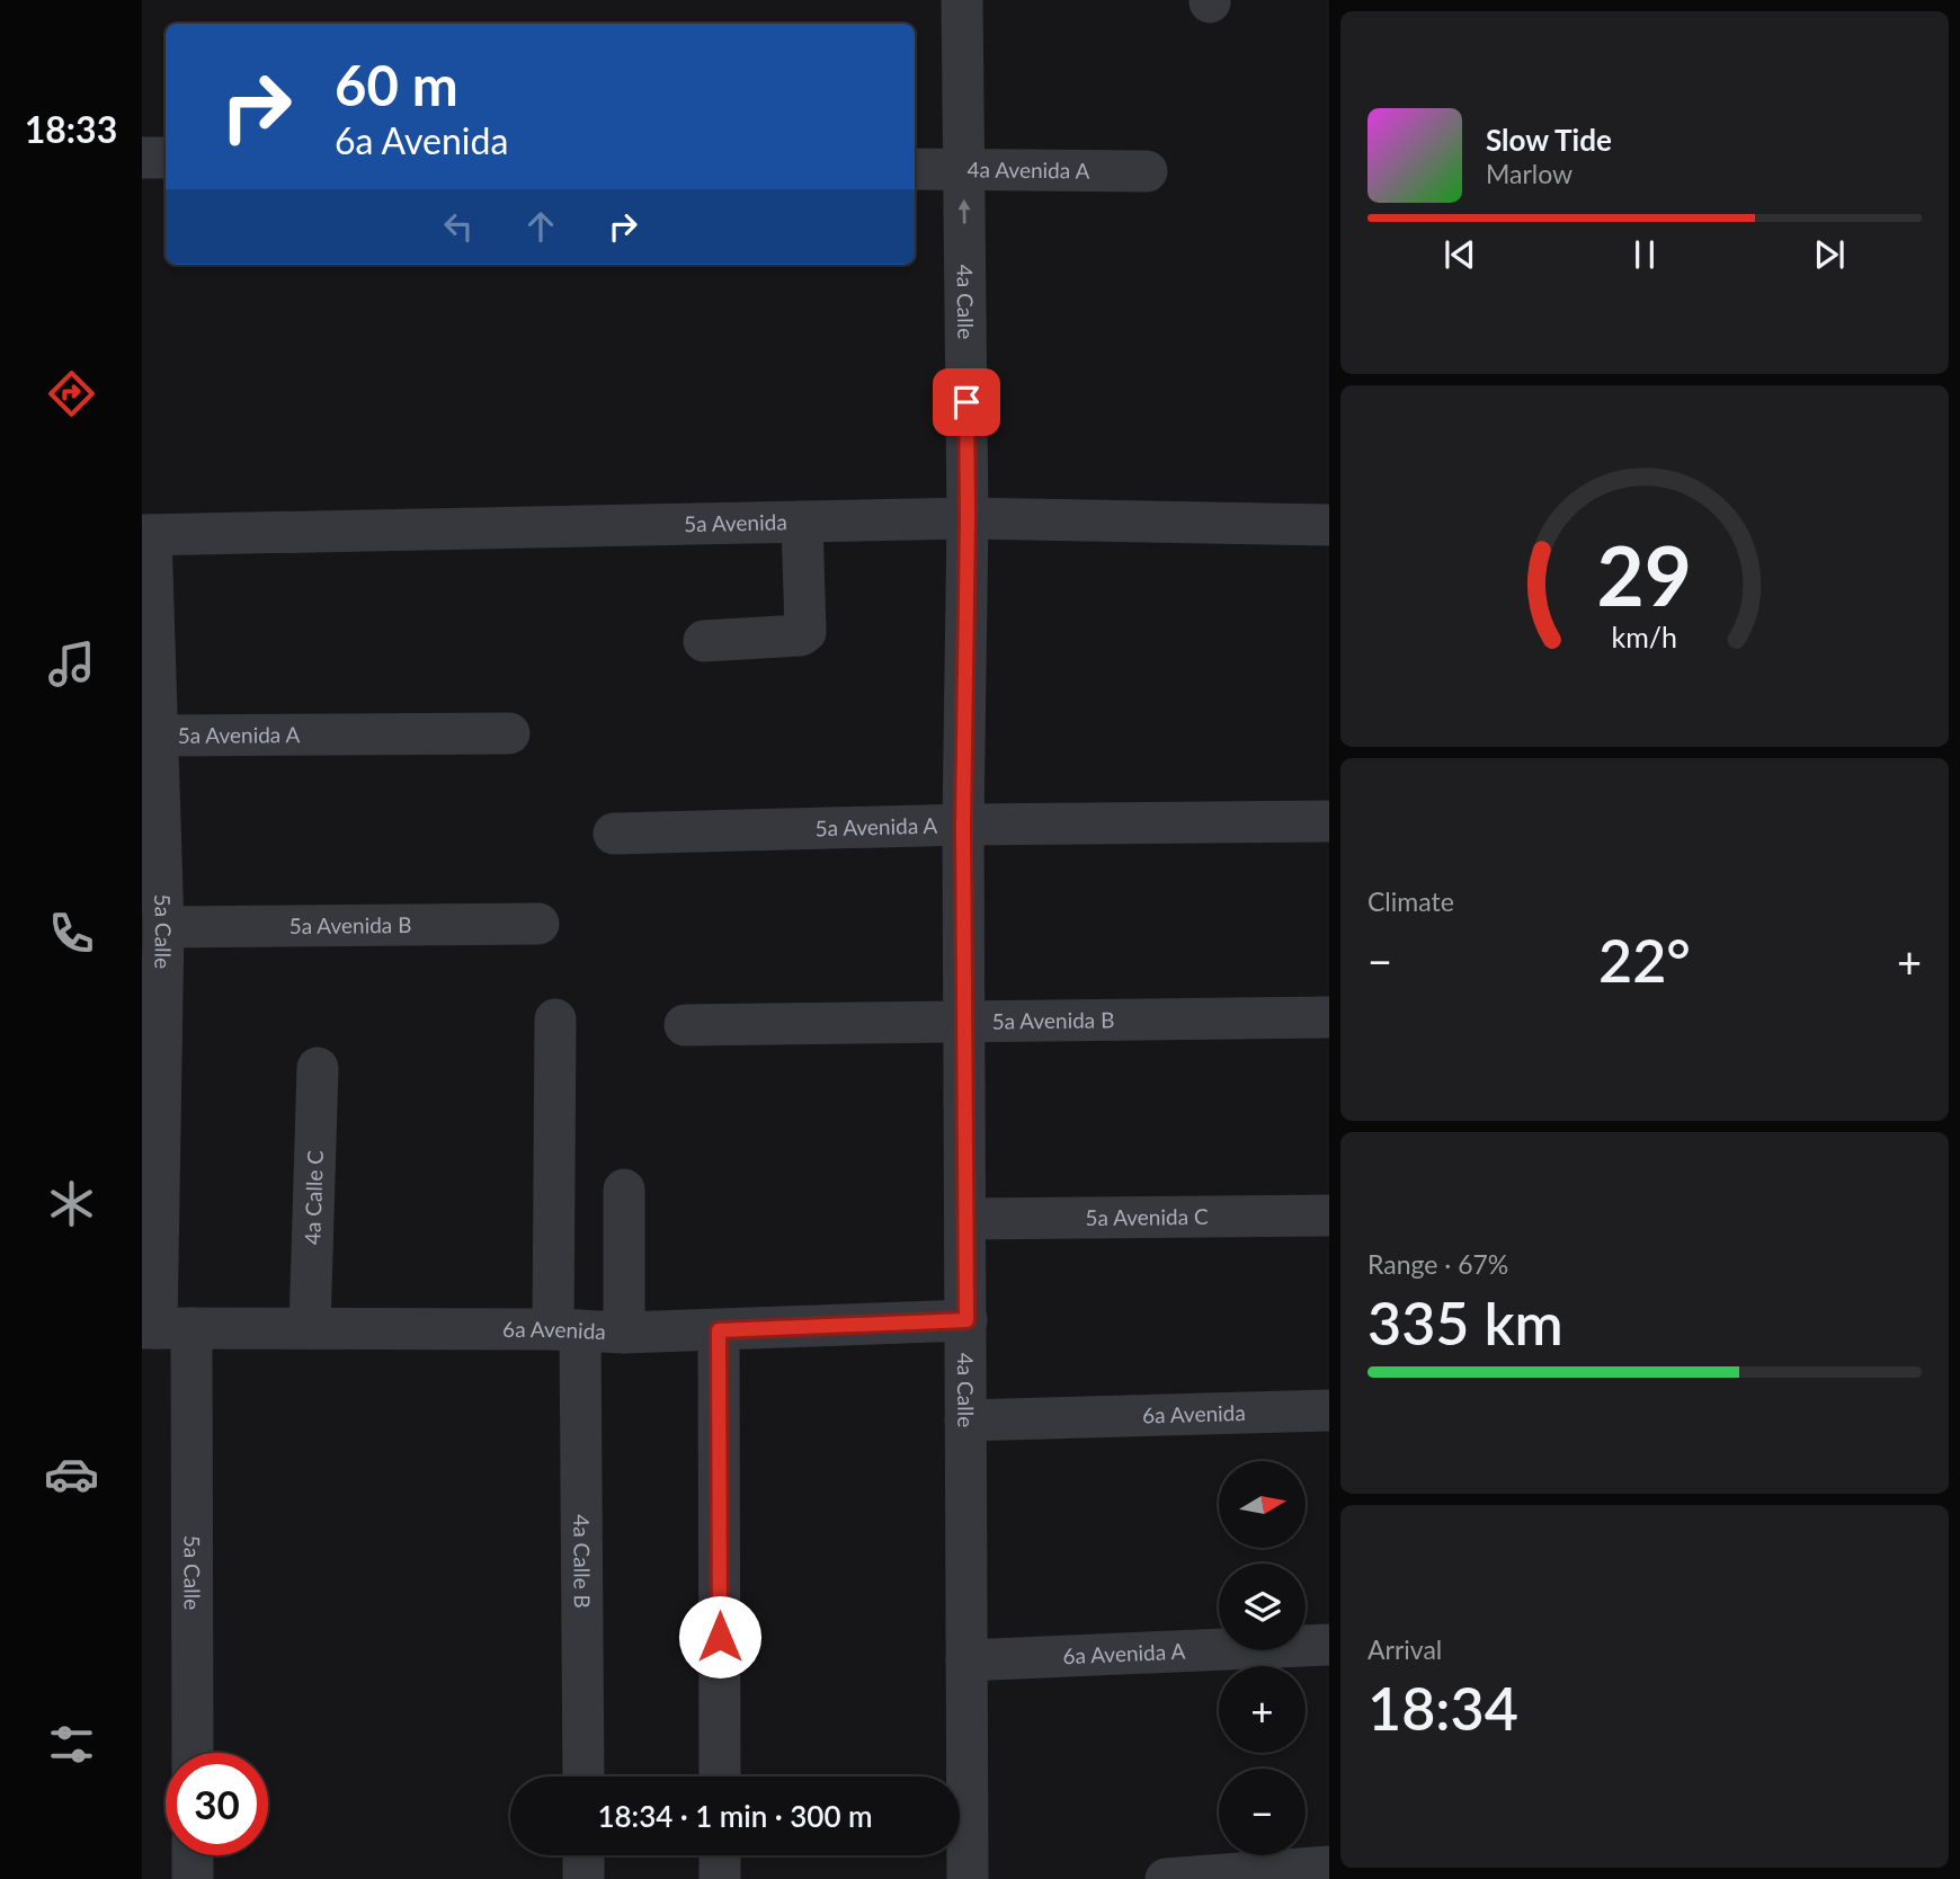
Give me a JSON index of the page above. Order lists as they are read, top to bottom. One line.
{"streets":{"street":["4a Avenida A","4a Calle","5a Avenida","5a Avenida A","5a Avenida B","5a Calle","4a Calle C","5a Avenida C","6a Avenida","4a Calle B","6a Avenida A"]},"crossings":[["4a Avenida A","4a Calle"],["4a Calle","5a Avenida"],["4a Calle","5a Avenida A"],["4a Calle","5a Avenida B"],["4a Calle","5a Avenida C"],["4a Calle","6a Avenida"],["4a Calle","6a Avenida A"],["5a Avenida","5a Calle"],["5a Avenida A","5a Calle"],["5a Avenida B","5a Calle"],["5a Calle","6a Avenida"],["4a Calle C","6a Avenida"],["6a Avenida","4a Calle B"]],"north":"right","page":{"tabs":"18:33","turn":["60 m","6a Avenida"],"song":["Slow Tide","Marlow"],"tile":["Climate",["Range · 67%","335 km"],["Arrival","18:34"]],"heat":["−","22°","+"],"map_buttons":["+","−"],"limit":"30","trip":"18:34 · 1 min · 300 m","gauge":["29","km/h"]}}
